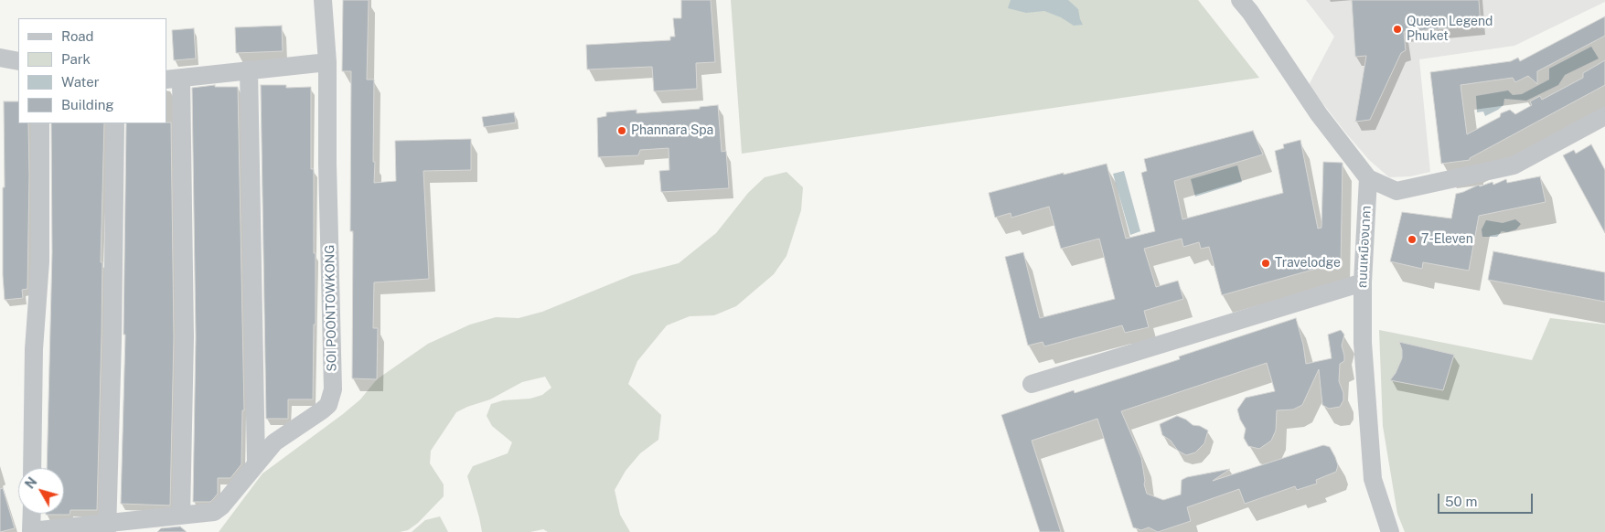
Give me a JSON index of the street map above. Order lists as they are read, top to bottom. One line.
{"streets":{"street":["ถนนเหมืองนาคา","SOI POONTOWKONG"]},"places":["Queen Legend Phuket","Phannara Spa","7-Eleven","Travelodge"],"legend":["Road","Park","Water","Building"],"scale_bar":"50 m","north":"top left"}
